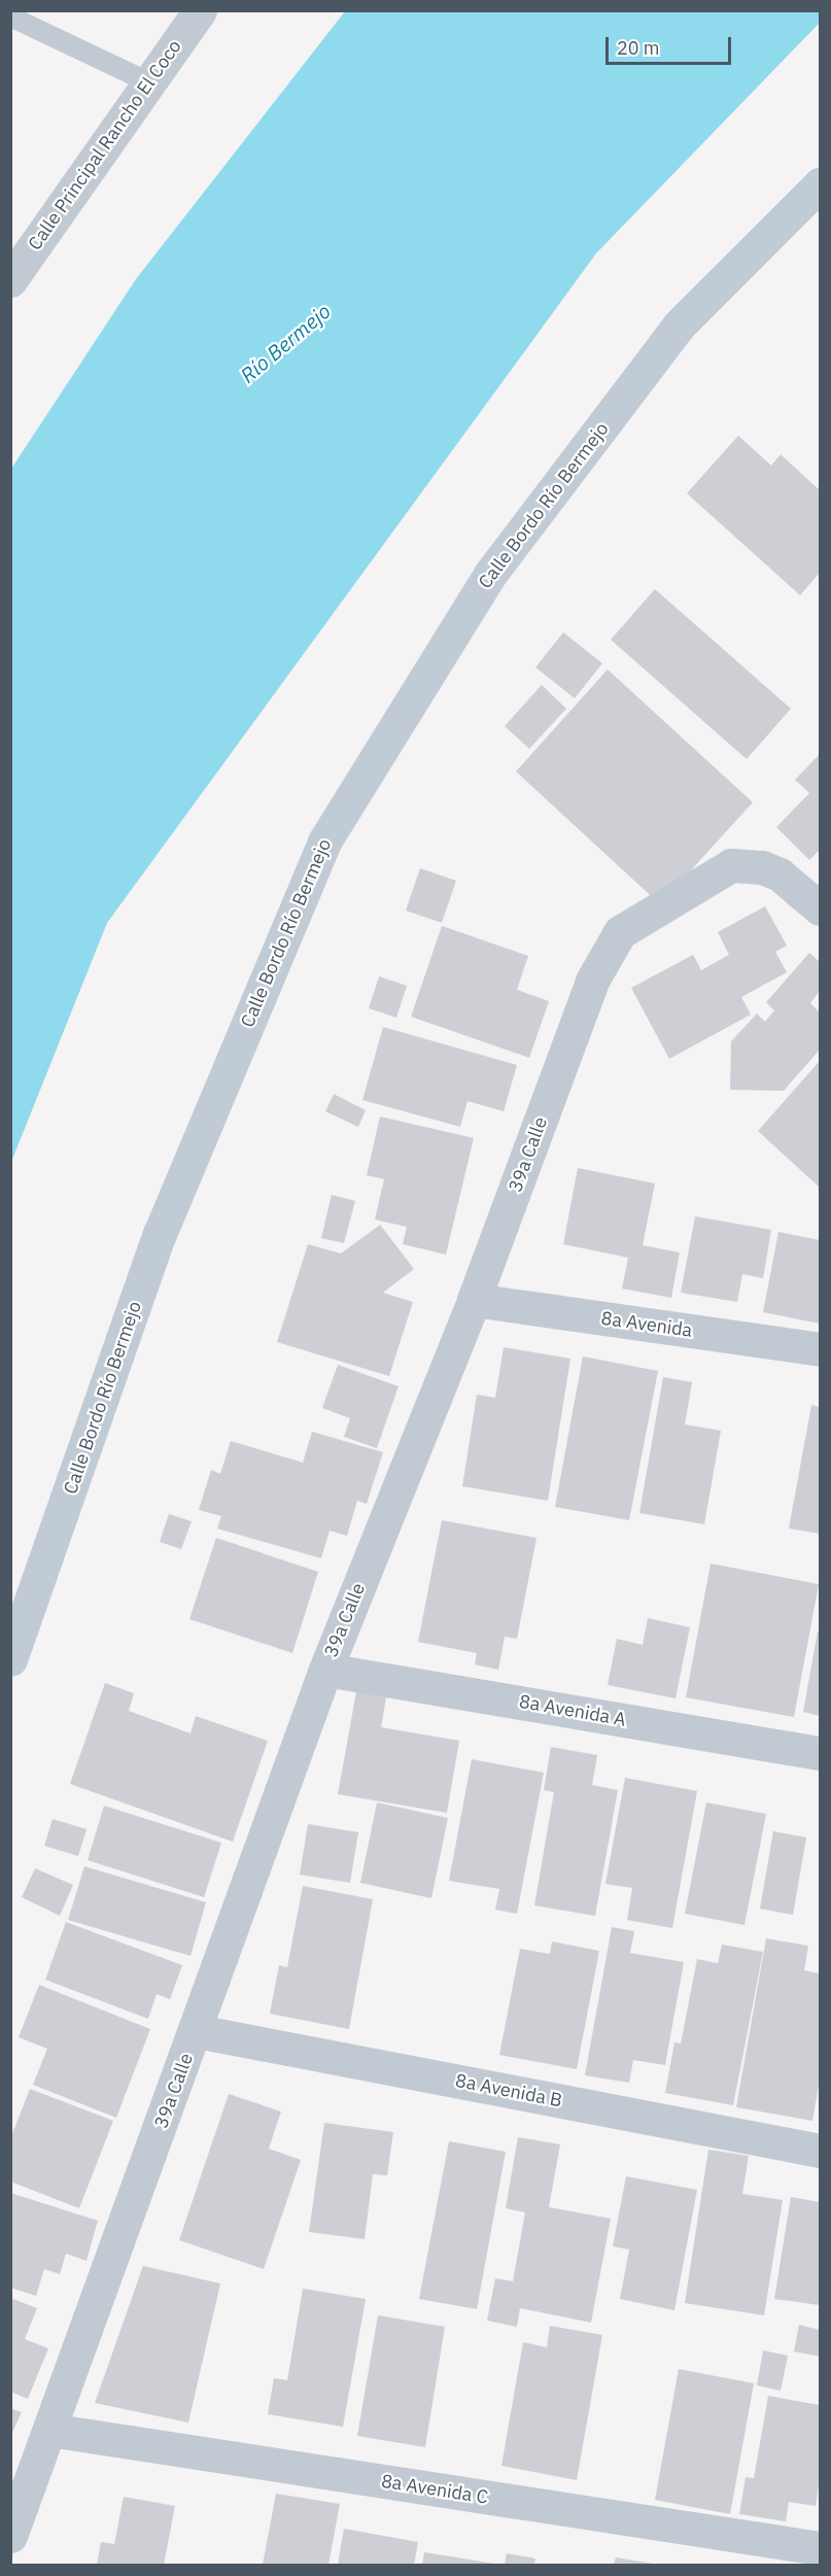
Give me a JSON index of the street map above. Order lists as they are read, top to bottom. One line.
{"streets":{"main road":["Calle Bordo Río Bermejo"],"street":["Calle Principal Rancho El Coco","39a Calle","8a Avenida","8a Avenida A","8a Avenida B","8a Avenida C"]},"crossings":[["39a Calle","8a Avenida"],["39a Calle","8a Avenida A"],["39a Calle","8a Avenida B"],["39a Calle","8a Avenida C"]],"water":["Río Bermejo"],"scale_bar":"20 m"}
